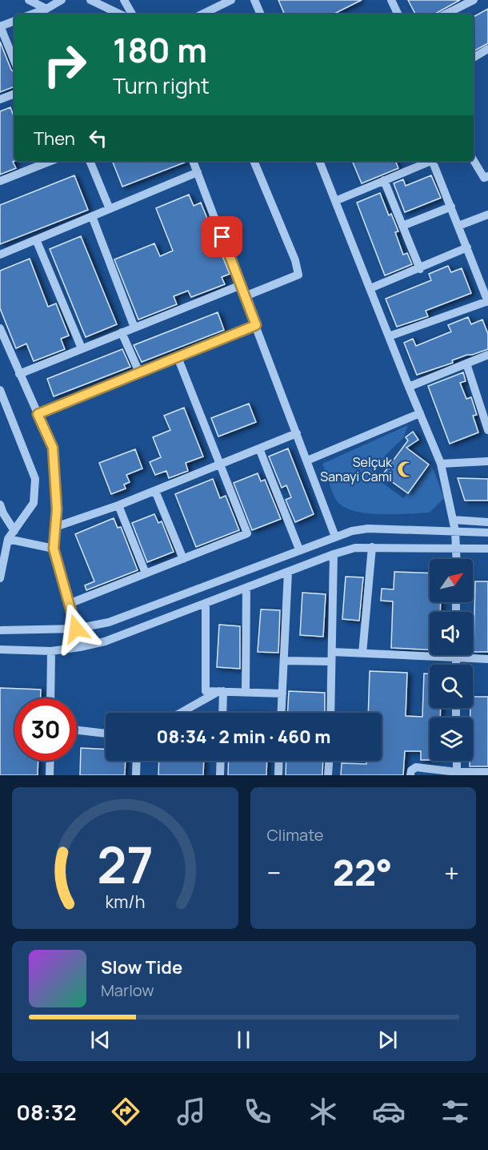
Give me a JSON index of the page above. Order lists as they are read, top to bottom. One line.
{"places":{"mosque":["Selçuk Sanayi Cami"]},"north":"top right","page":{"turn":["180 m","Turn right"],"then":"Then","limit":"30","trip":"08:34 · 2 min · 460 m","tile":"Climate","heat":["−","22°","+"],"song":["Slow Tide","Marlow"],"tabs":"08:32","gauge":["27","km/h"]}}
